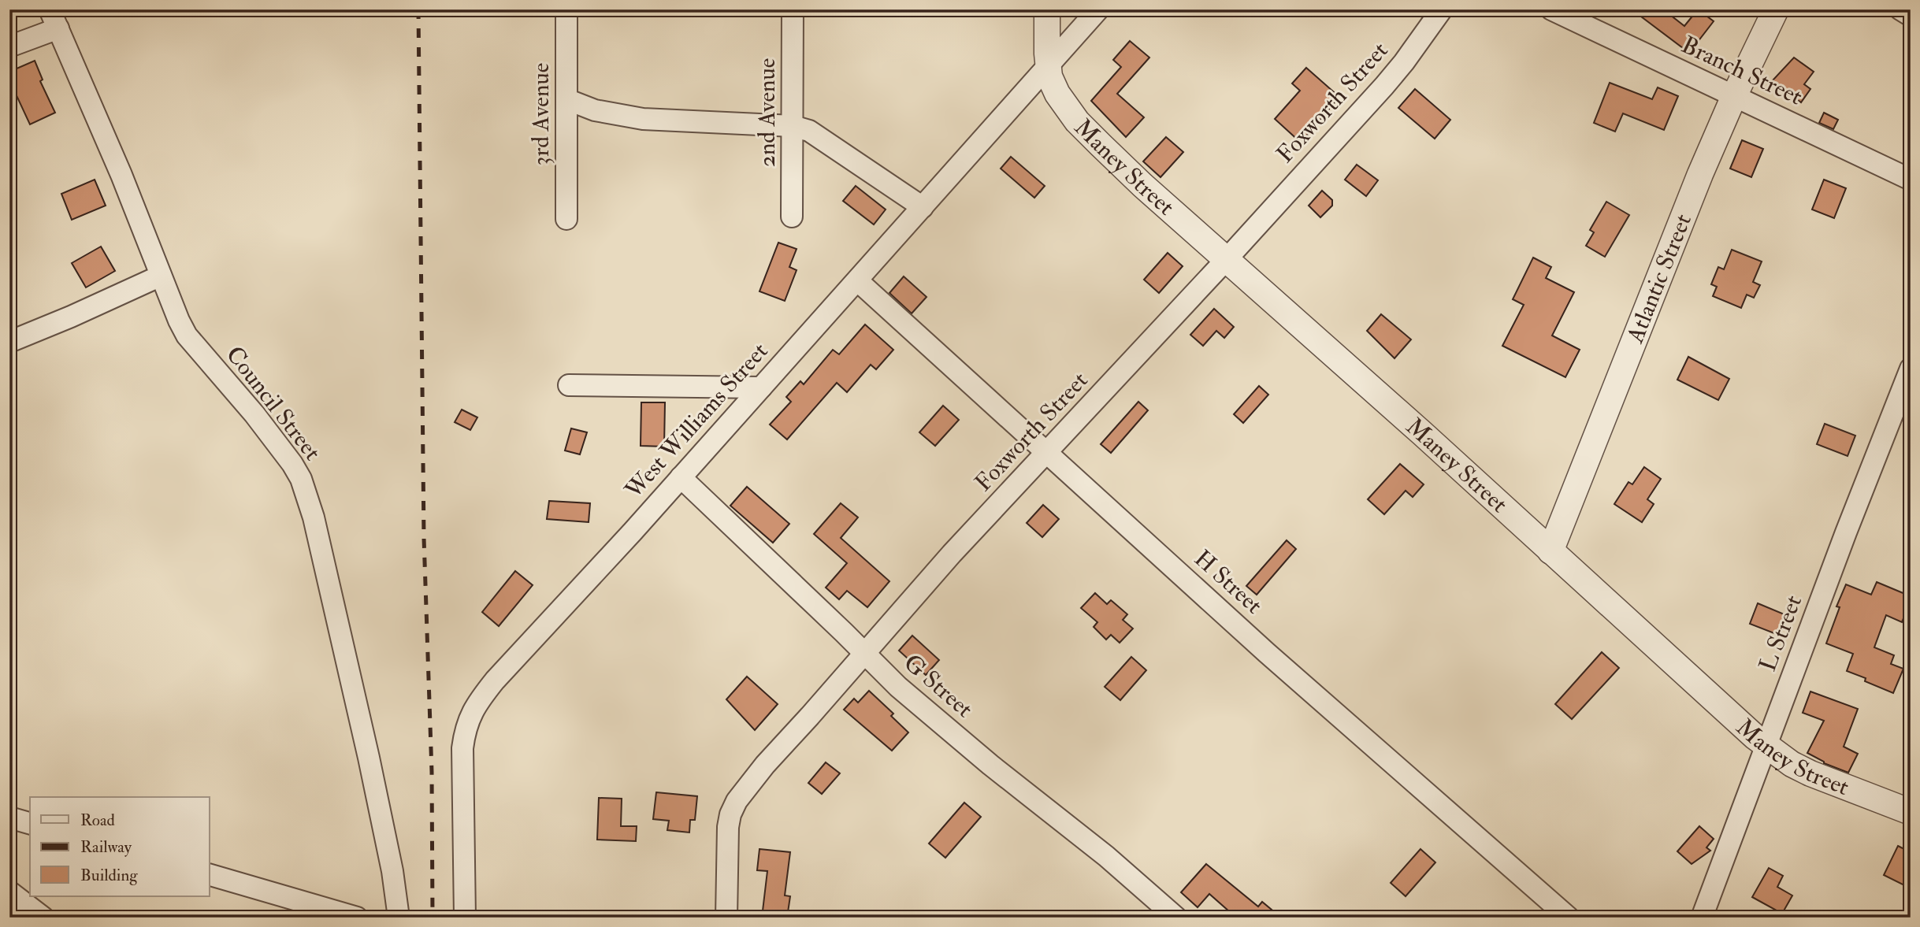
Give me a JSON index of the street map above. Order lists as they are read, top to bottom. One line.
{"streets":{"street":["Branch Street","Foxworth Street","2nd Avenue","3rd Avenue","Maney Street","Atlantic Street","Council Street","West Williams Street","H Street","L Street","G Street"]},"crossings":[["Branch Street","Atlantic Street"],["Foxworth Street","Maney Street"],["Foxworth Street","H Street"],["Foxworth Street","G Street"],["Maney Street","Atlantic Street"],["Maney Street","West Williams Street"],["Maney Street","L Street"],["West Williams Street","H Street"],["West Williams Street","G Street"]],"legend":["Road","Railway","Building"]}
